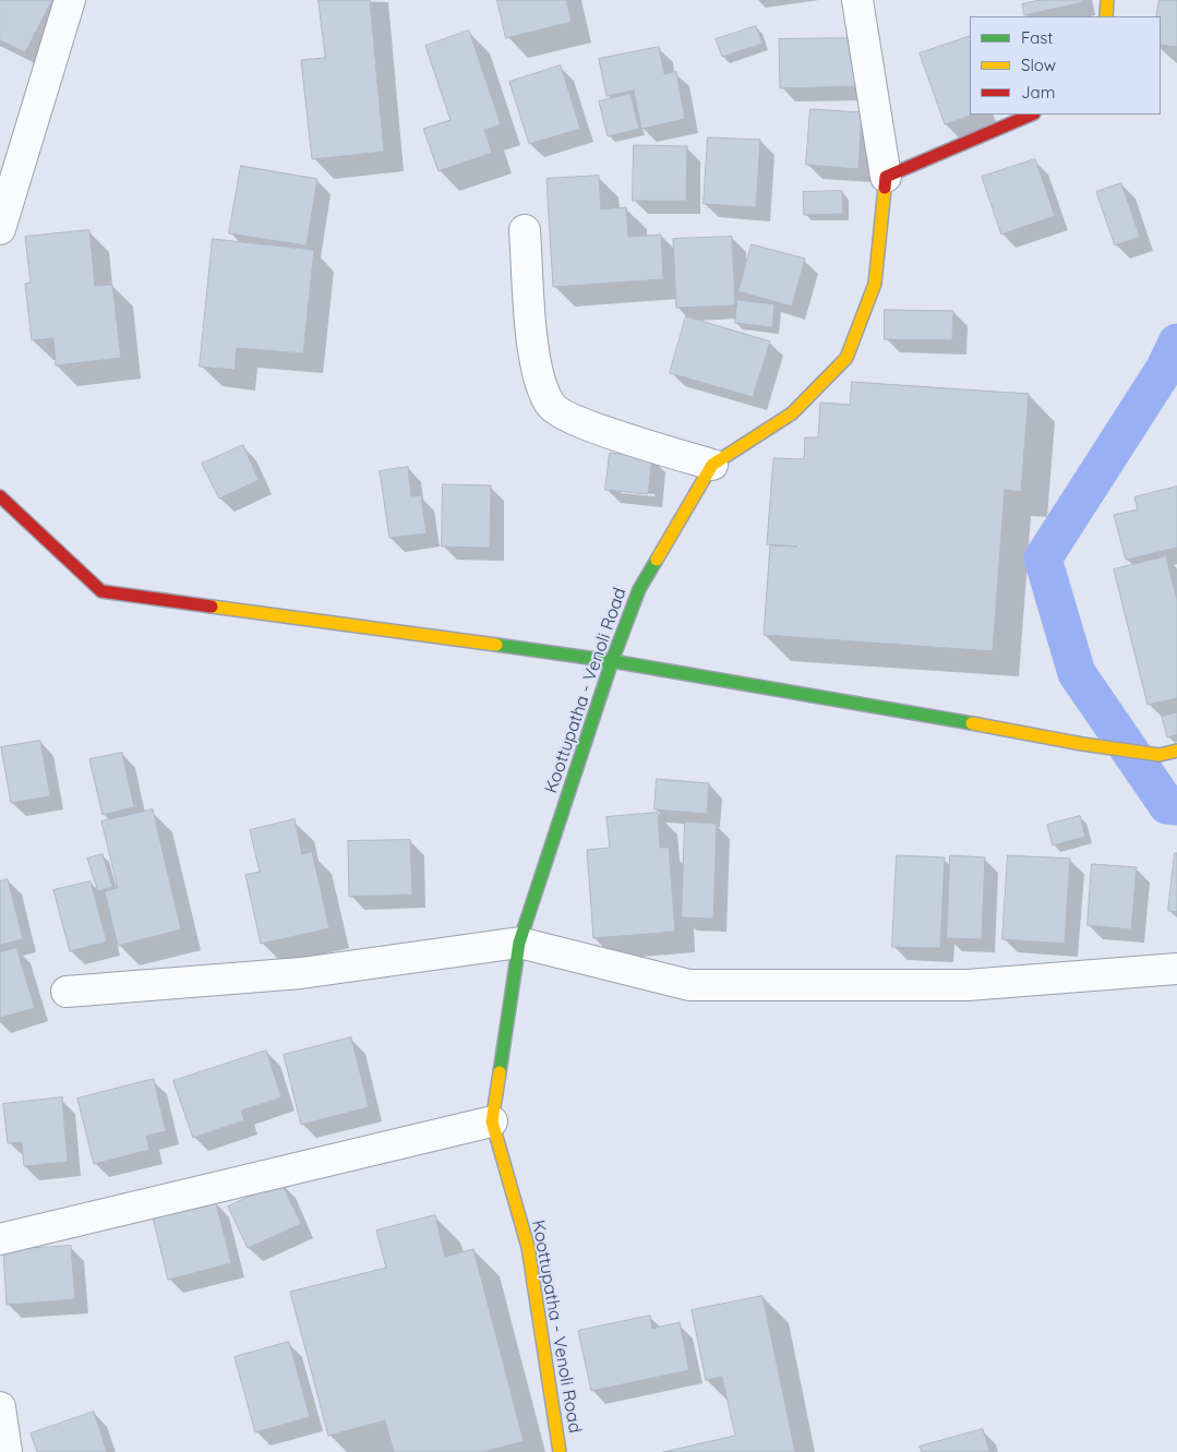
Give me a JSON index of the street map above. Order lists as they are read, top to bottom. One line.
{"streets":{"street":["Koottupatha - Venoli Road"]},"legend":["Fast","Slow","Jam"]}
